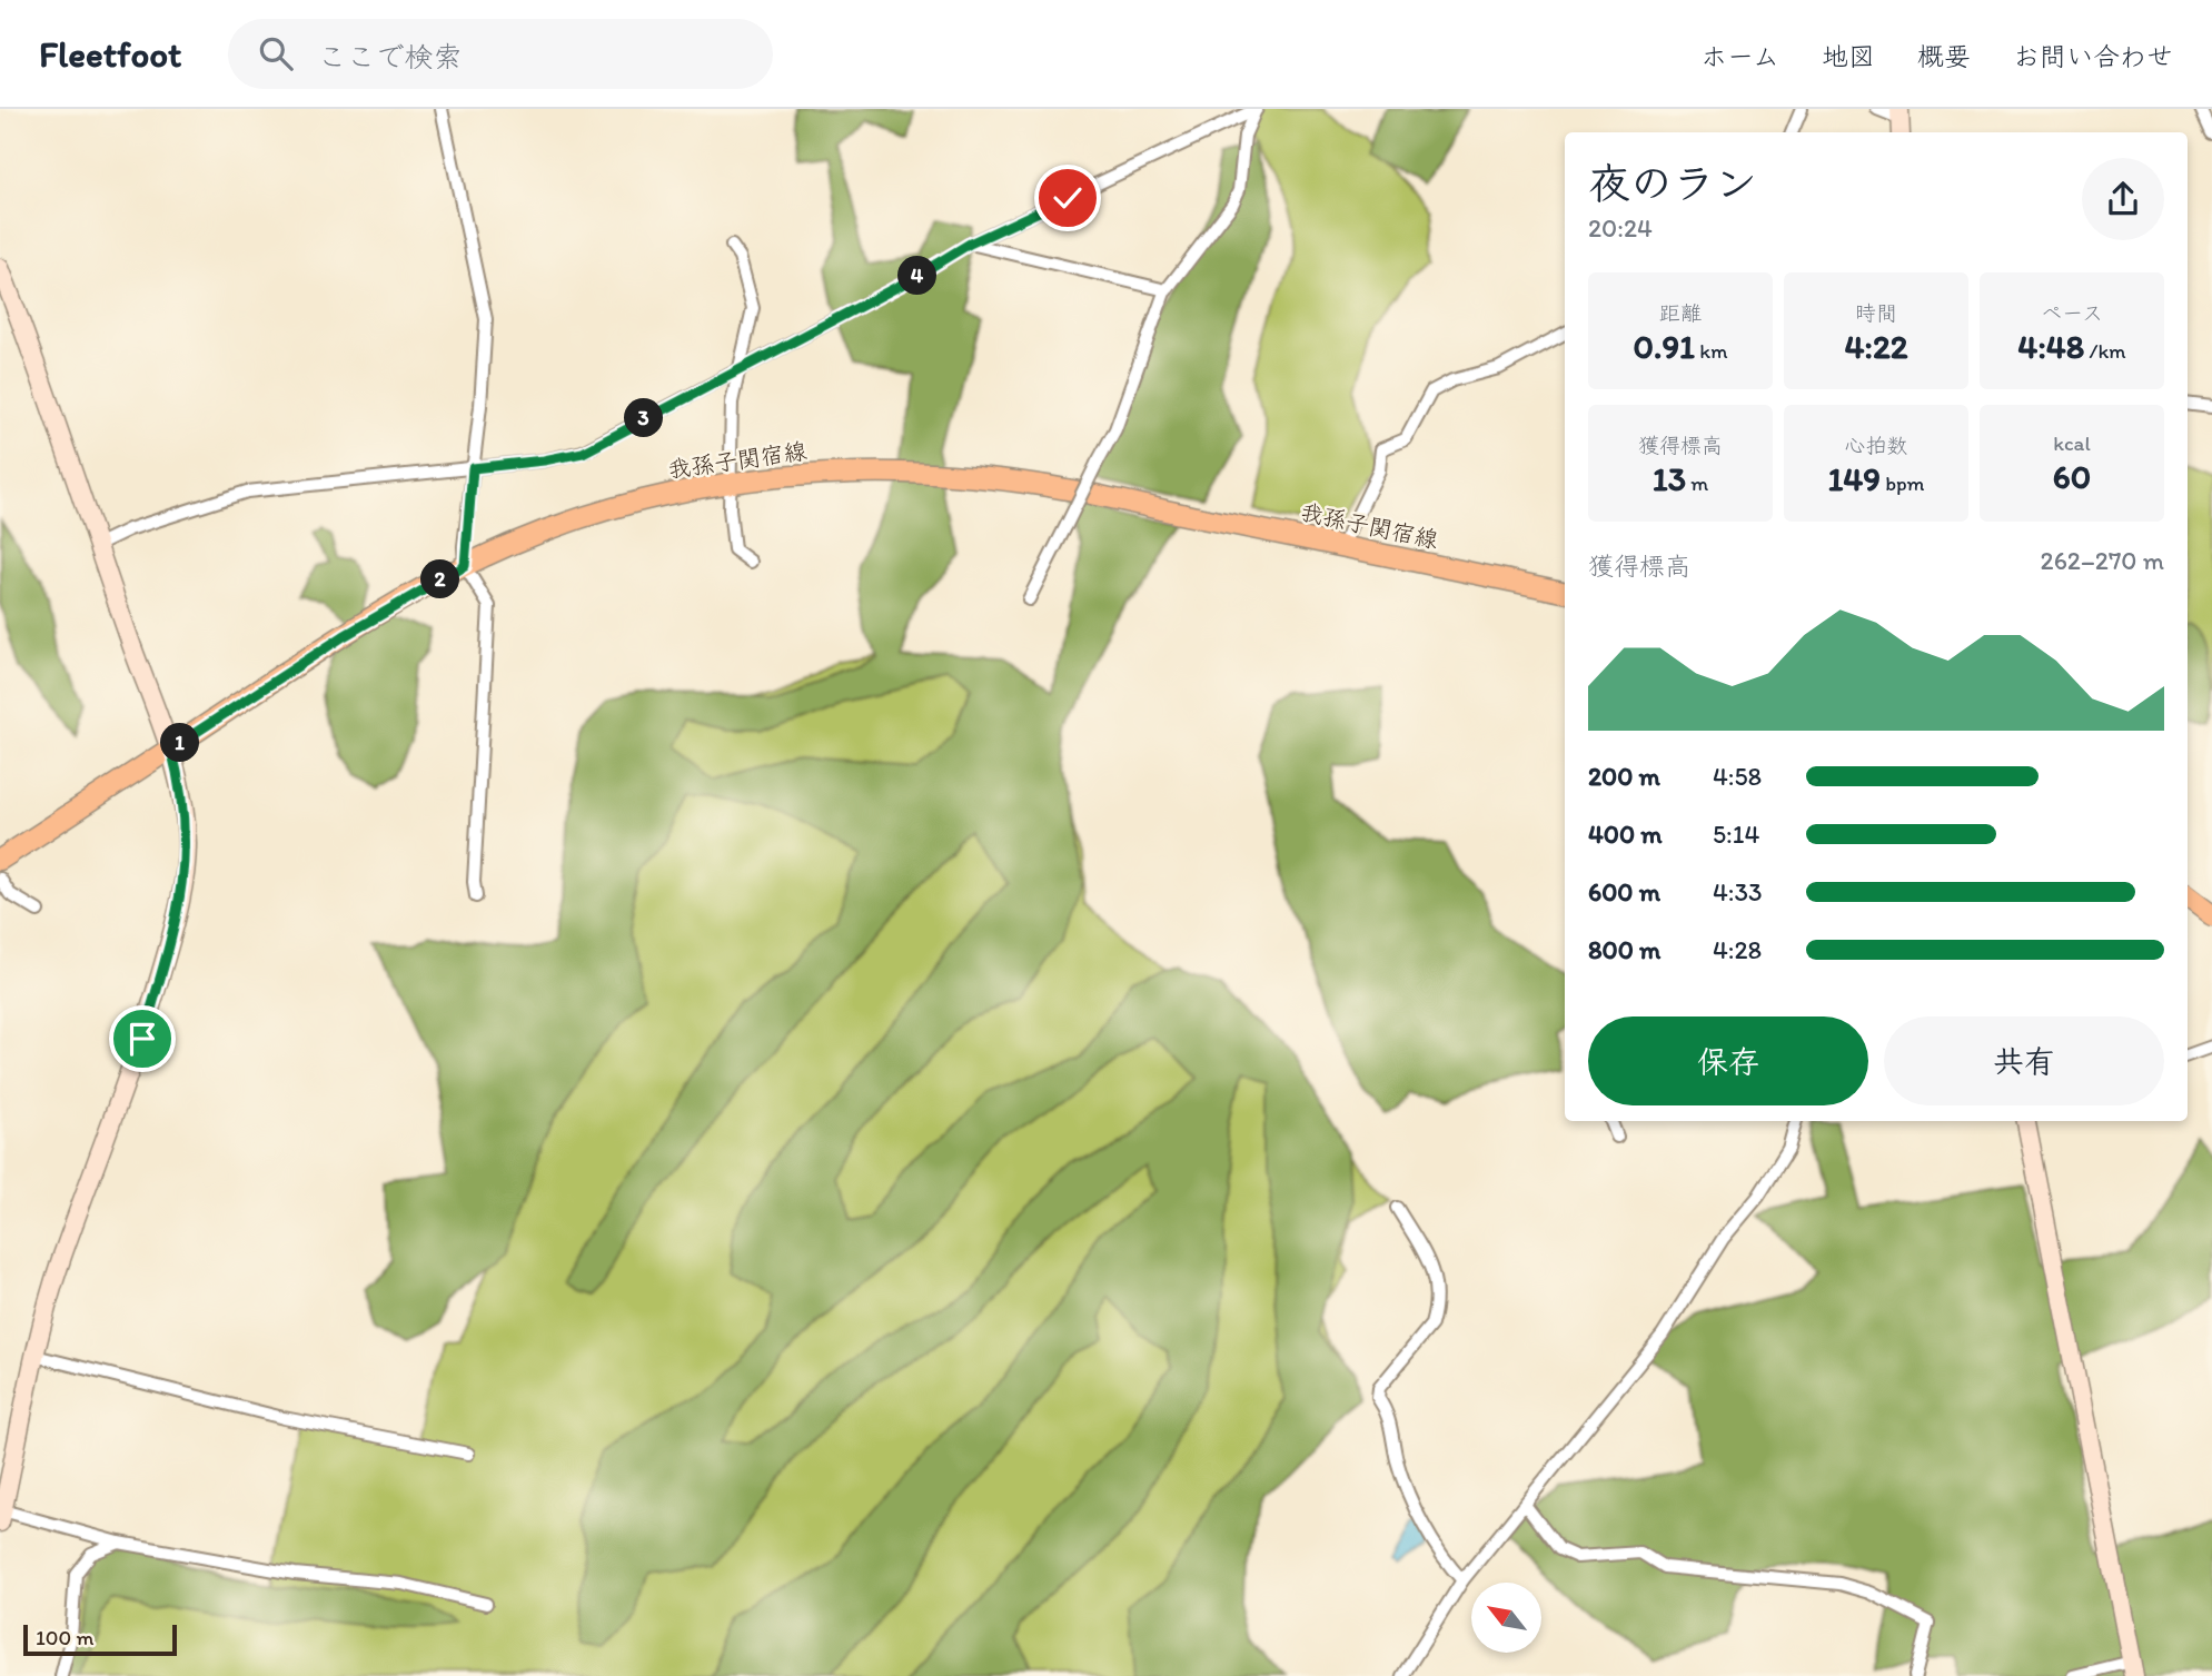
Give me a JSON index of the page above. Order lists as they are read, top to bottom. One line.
{"streets":{"main road":["我孫子関宿線"]},"scale_bar":"100 m","north":"top left","page":{"header":"Fleetfoot","search":"ここで検索","nav":["ホーム","地図","概要","お問い合わせ"],"heading":["夜のラン","20:24"],"pins":["4","3","2","1"],"stats":[["距離","0.91 km"],["時間","4:22"],["ペース","4:48 /km"],["獲得標高","13 m"],["心拍数","149 bpm"],["kcal","60"]],"chart":["獲得標高","262–270 m"],"list":[{"name":"200 m","note":"4:58"},{"name":"400 m","note":"5:14"},{"name":"600 m","note":"4:33"},{"name":"800 m","note":"4:28"}],"buttons":["保存","共有"],"scale":"100 m"}}
